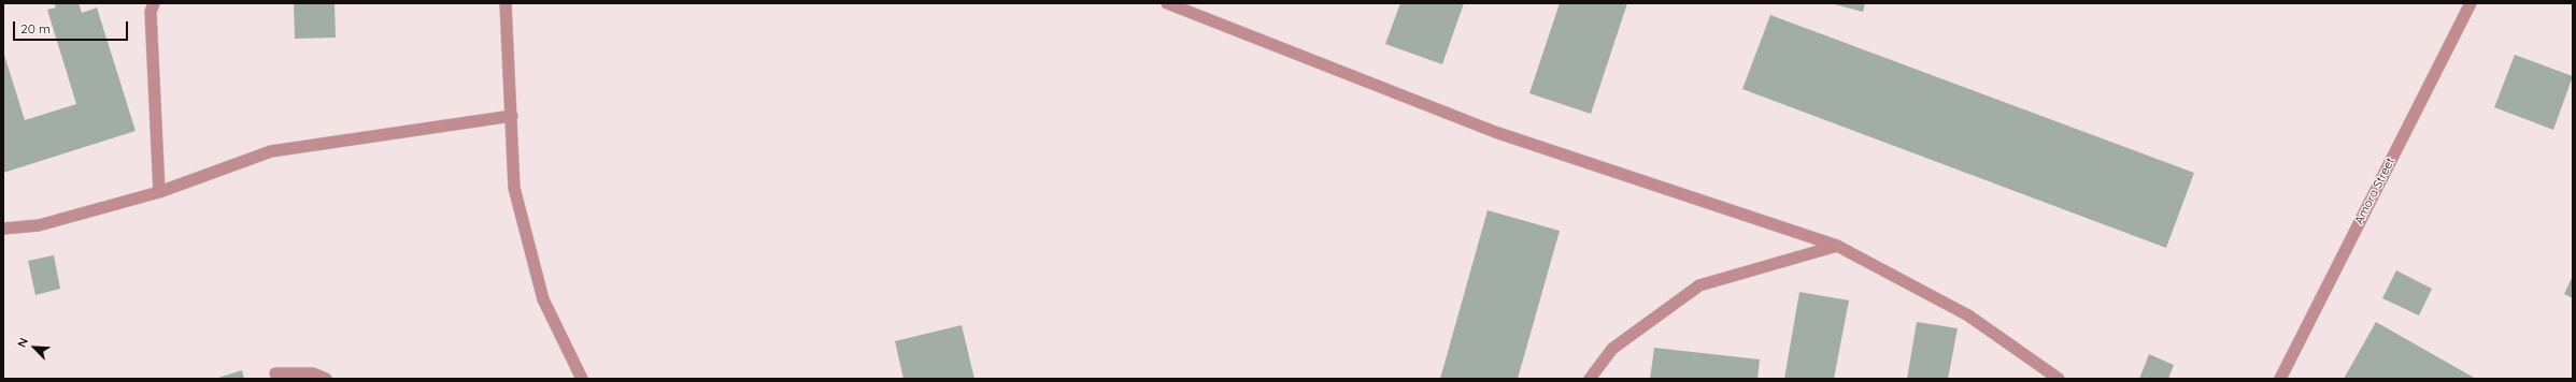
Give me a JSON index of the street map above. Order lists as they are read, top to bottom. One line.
{"streets":{"street":["Amora Street"]},"scale_bar":"20 m","north":"top left"}
